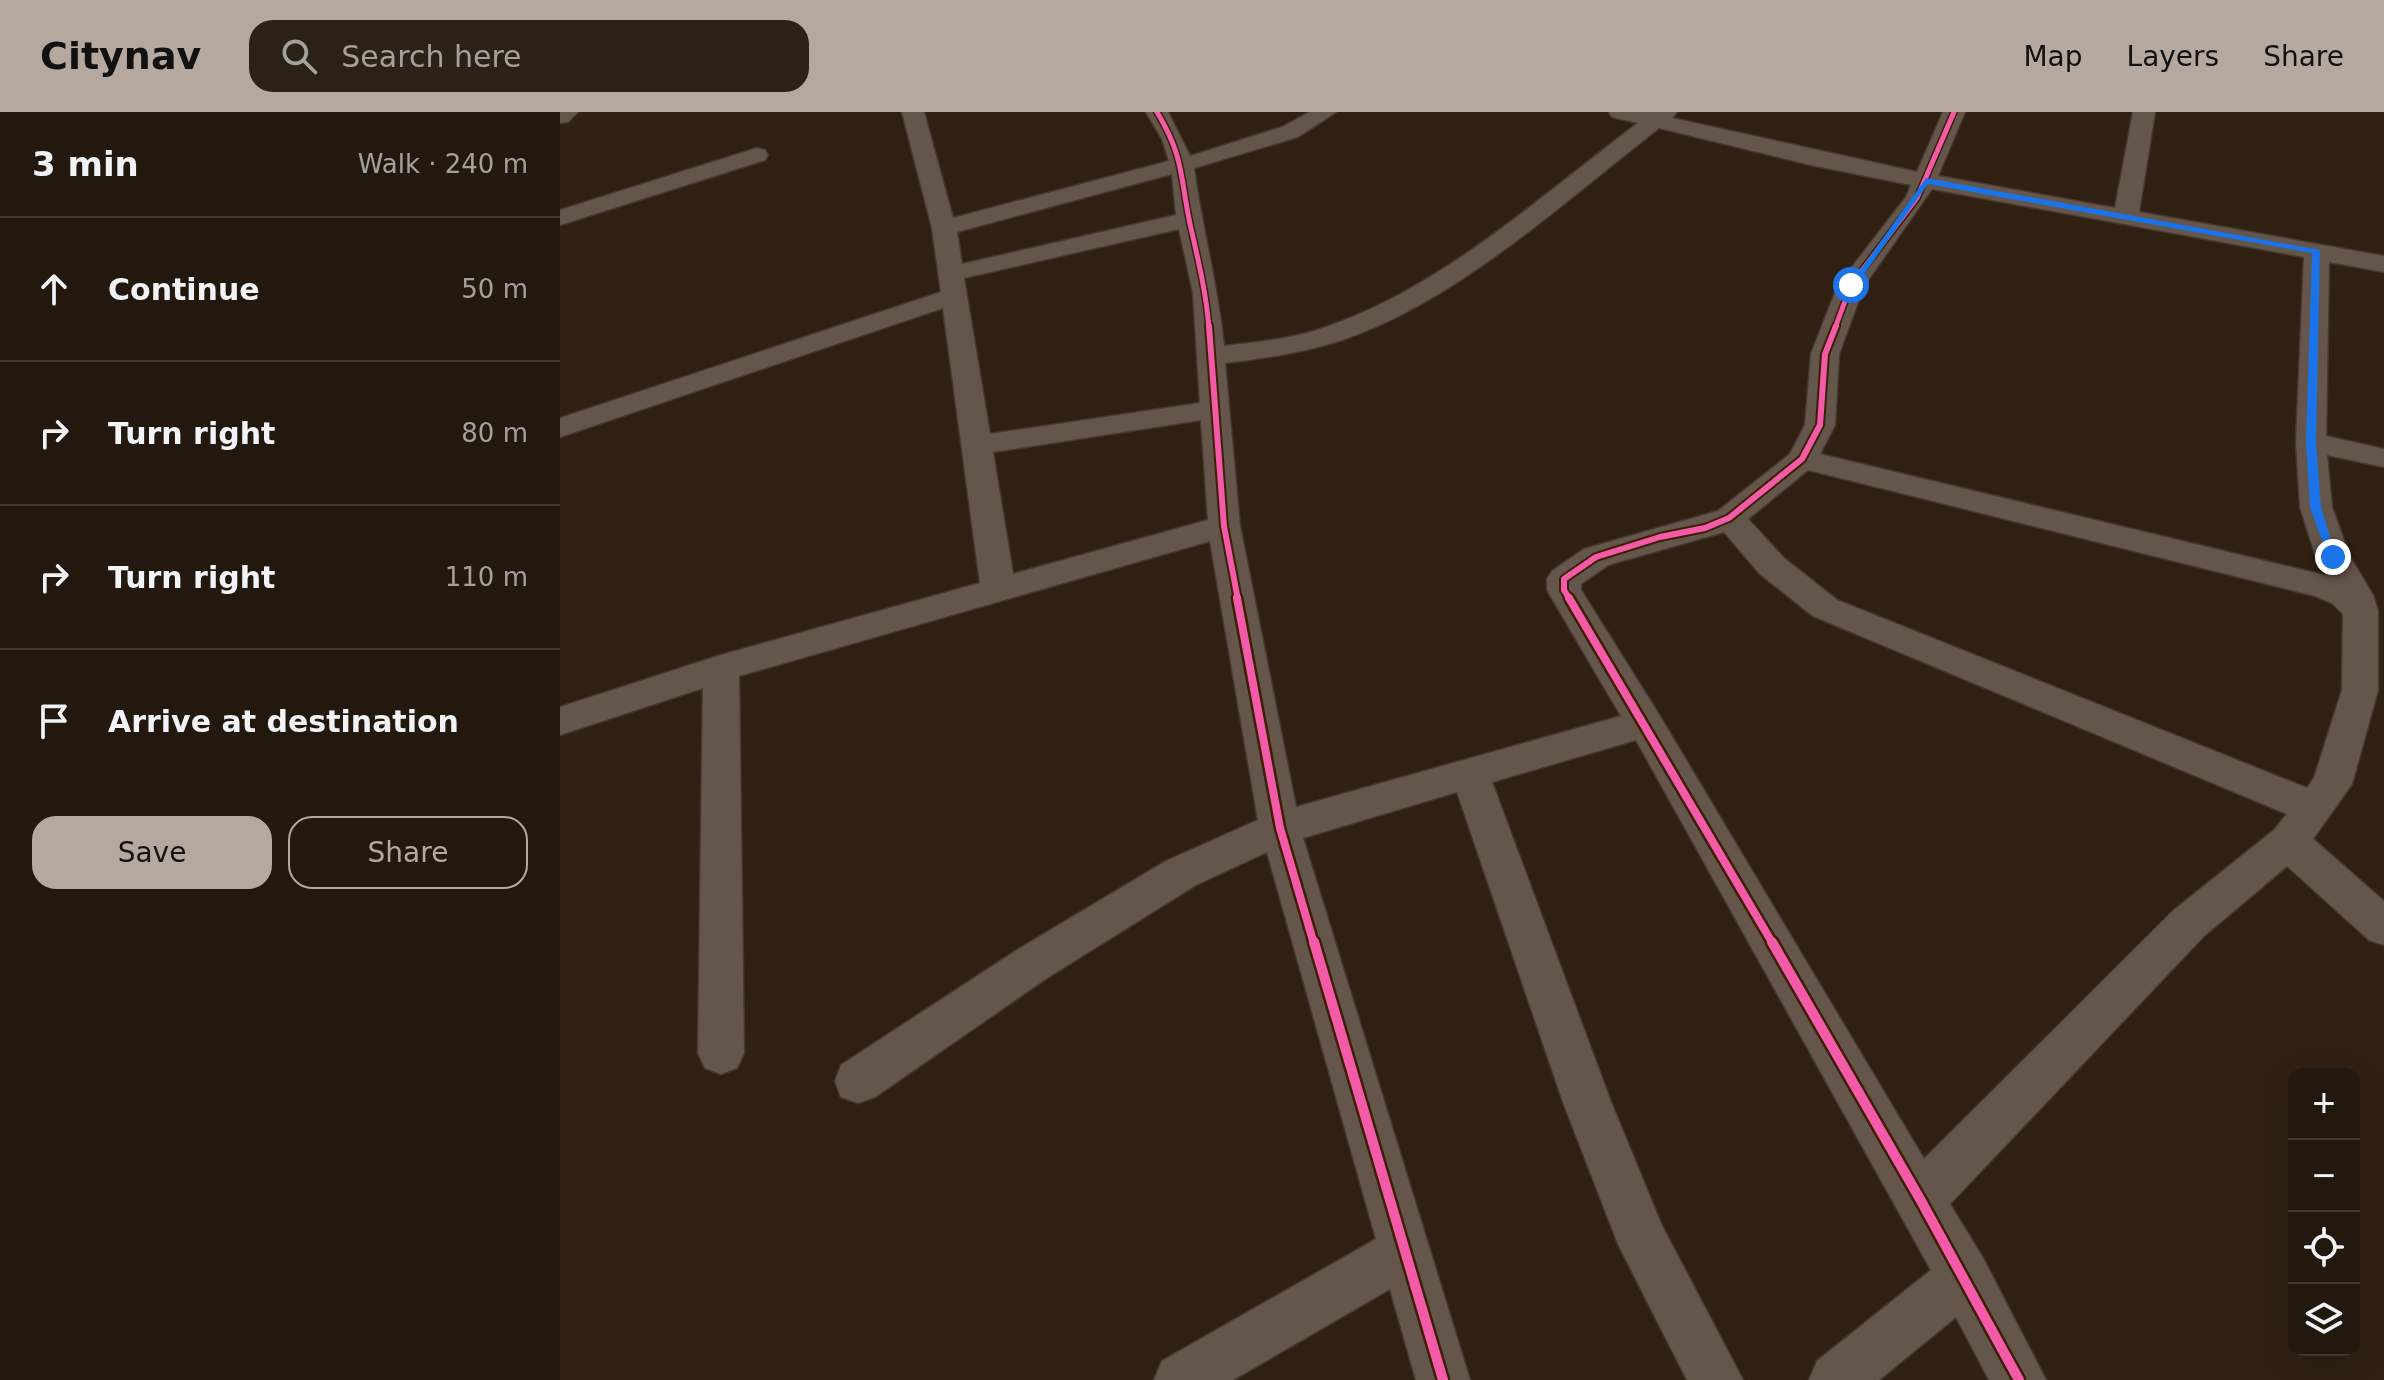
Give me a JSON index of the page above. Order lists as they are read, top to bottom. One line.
{"page":{"header":"Citynav","search":"Search here","nav":["Map","Layers","Share"],"heading":["3 min","Walk · 240 m"],"list":[["Continue","50 m"],["Turn right","80 m"],["Turn right","110 m"],"Arrive at destination"],"buttons":["Save","Share"],"map_buttons":["+","−"]}}
